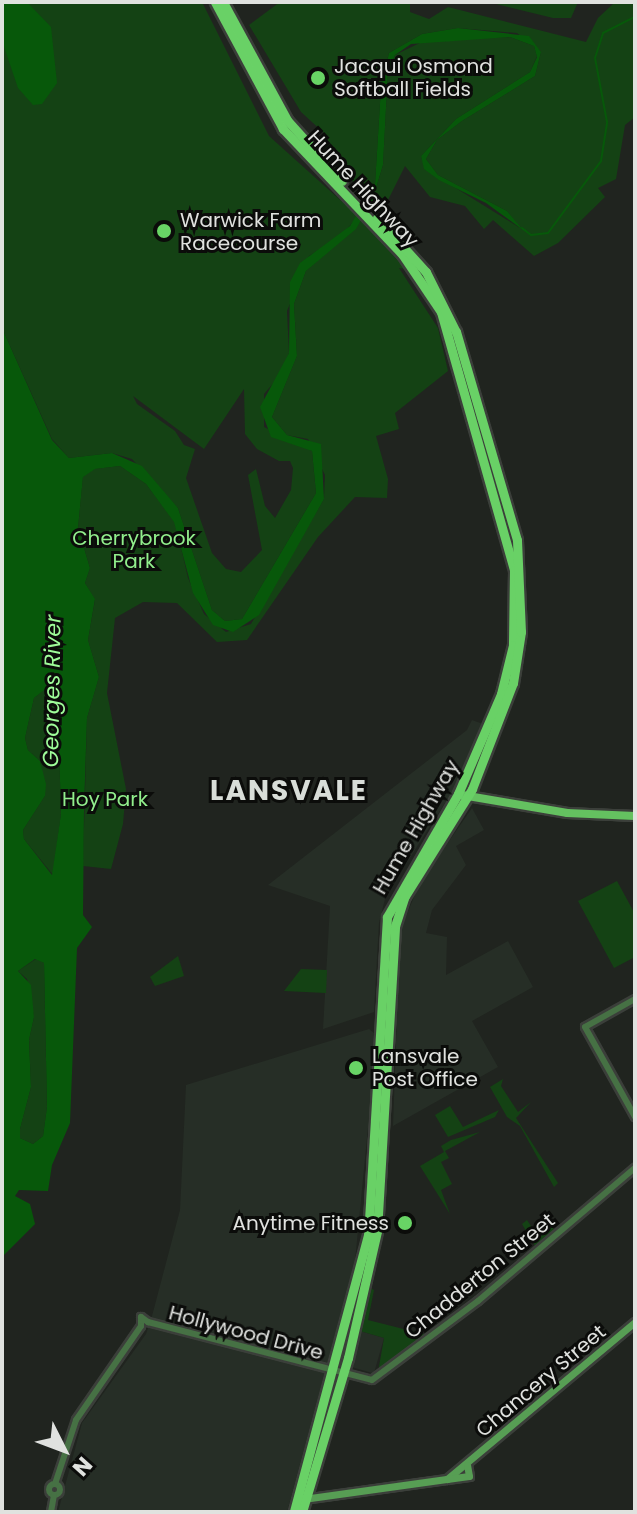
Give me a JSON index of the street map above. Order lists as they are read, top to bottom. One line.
{"streets":{"highway":["Hume Highway"],"main road":["Chancery Street"],"street":["Chadderton Street","Hollywood Drive"]},"crossings":[["Hume Highway","Chadderton Street"],["Hume Highway","Hollywood Drive"],["Hume Highway","Chancery Street"],["Chadderton Street","Hollywood Drive"]],"districts":["LANSVALE"],"water":["Georges River"],"parks":["Cherrybrook Park","Hoy Park"],"places":["Jacqui Osmond Softball Fields","Warwick Farm Racecourse","Lansvale Post Office","Anytime Fitness"],"north":"bottom right"}
